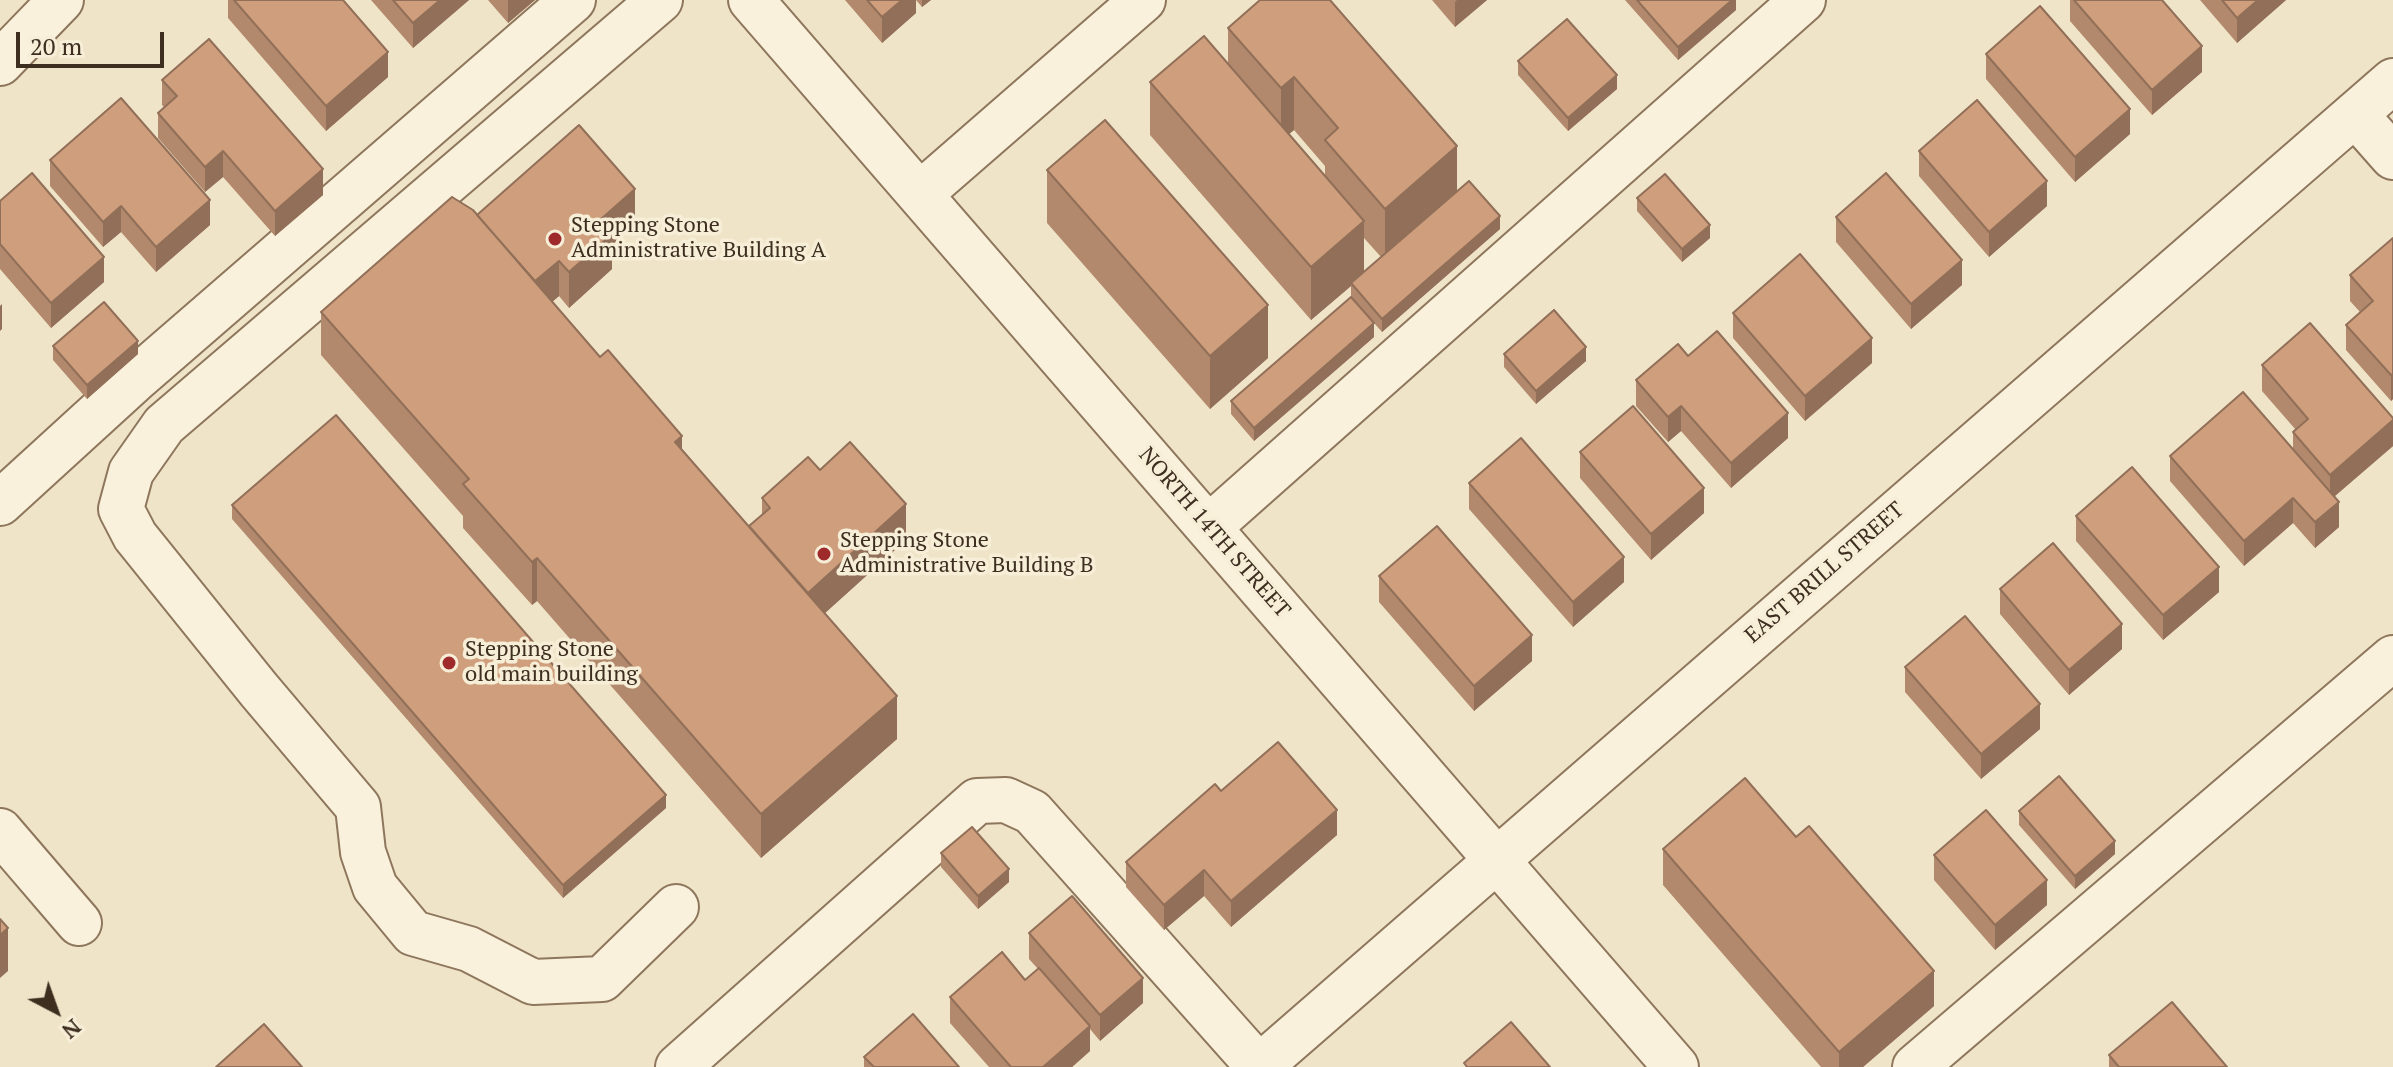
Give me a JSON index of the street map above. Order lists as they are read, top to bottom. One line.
{"streets":{"street":["NORTH 14TH STREET","EAST BRILL STREET"]},"crossings":[["NORTH 14TH STREET","EAST BRILL STREET"]],"places":["Stepping Stone Administrative Building A","Stepping Stone Administrative Building B","Stepping Stone old main building"],"scale_bar":"20 m","north":"bottom right"}
